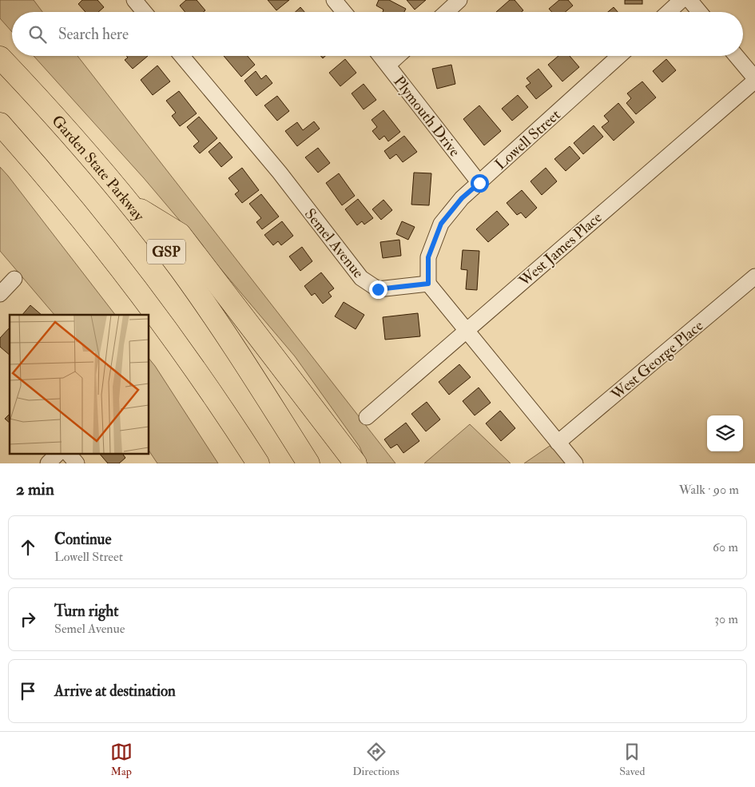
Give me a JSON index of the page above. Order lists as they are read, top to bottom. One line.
{"streets":{"highway":["Garden State Parkway","GSP"],"street":["Plymouth Drive","Lowell Street","Semel Avenue","West James Place","West George Place"]},"crossings":[["Plymouth Drive","Lowell Street"],["Lowell Street","Semel Avenue"]],"page":{"search":"Search here","heading":["2 min","Walk · 90 m"],"list":[["Continue","Lowell Street","60 m"],["Turn right","Semel Avenue","30 m"],"Arrive at destination"],"nav":["Map","Directions","Saved"]}}
